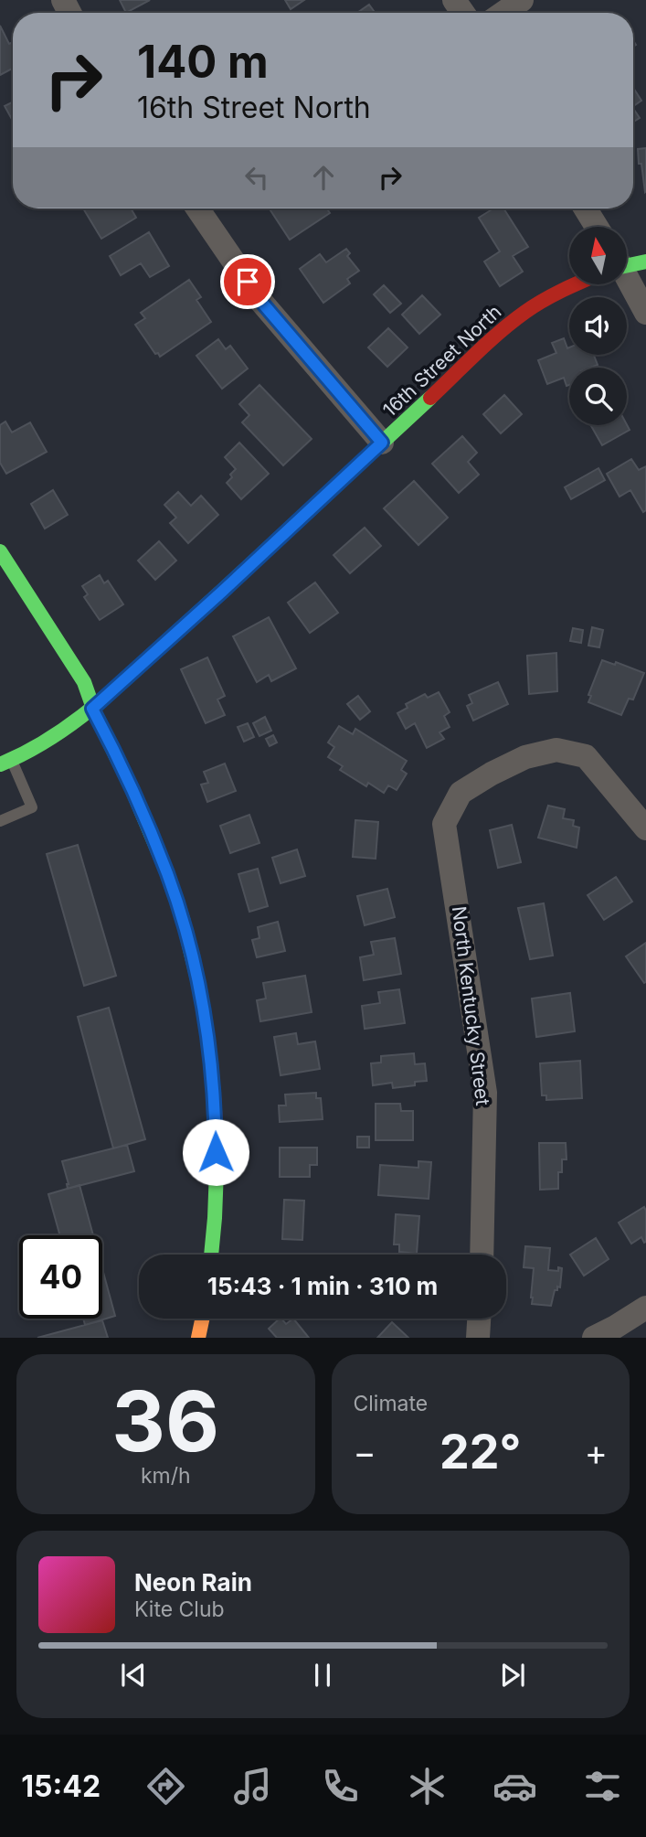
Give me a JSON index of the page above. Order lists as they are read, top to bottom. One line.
{"streets":{"street":["16th Street North","North Kentucky Street"]},"north":"top","page":{"turn":["140 m","16th Street North"],"limit":"40","trip":"15:43 · 1 min · 310 m","tile":[["36","km/h"],"Climate"],"heat":["−","22°","+"],"song":["Neon Rain","Kite Club"],"tabs":"15:42"}}
